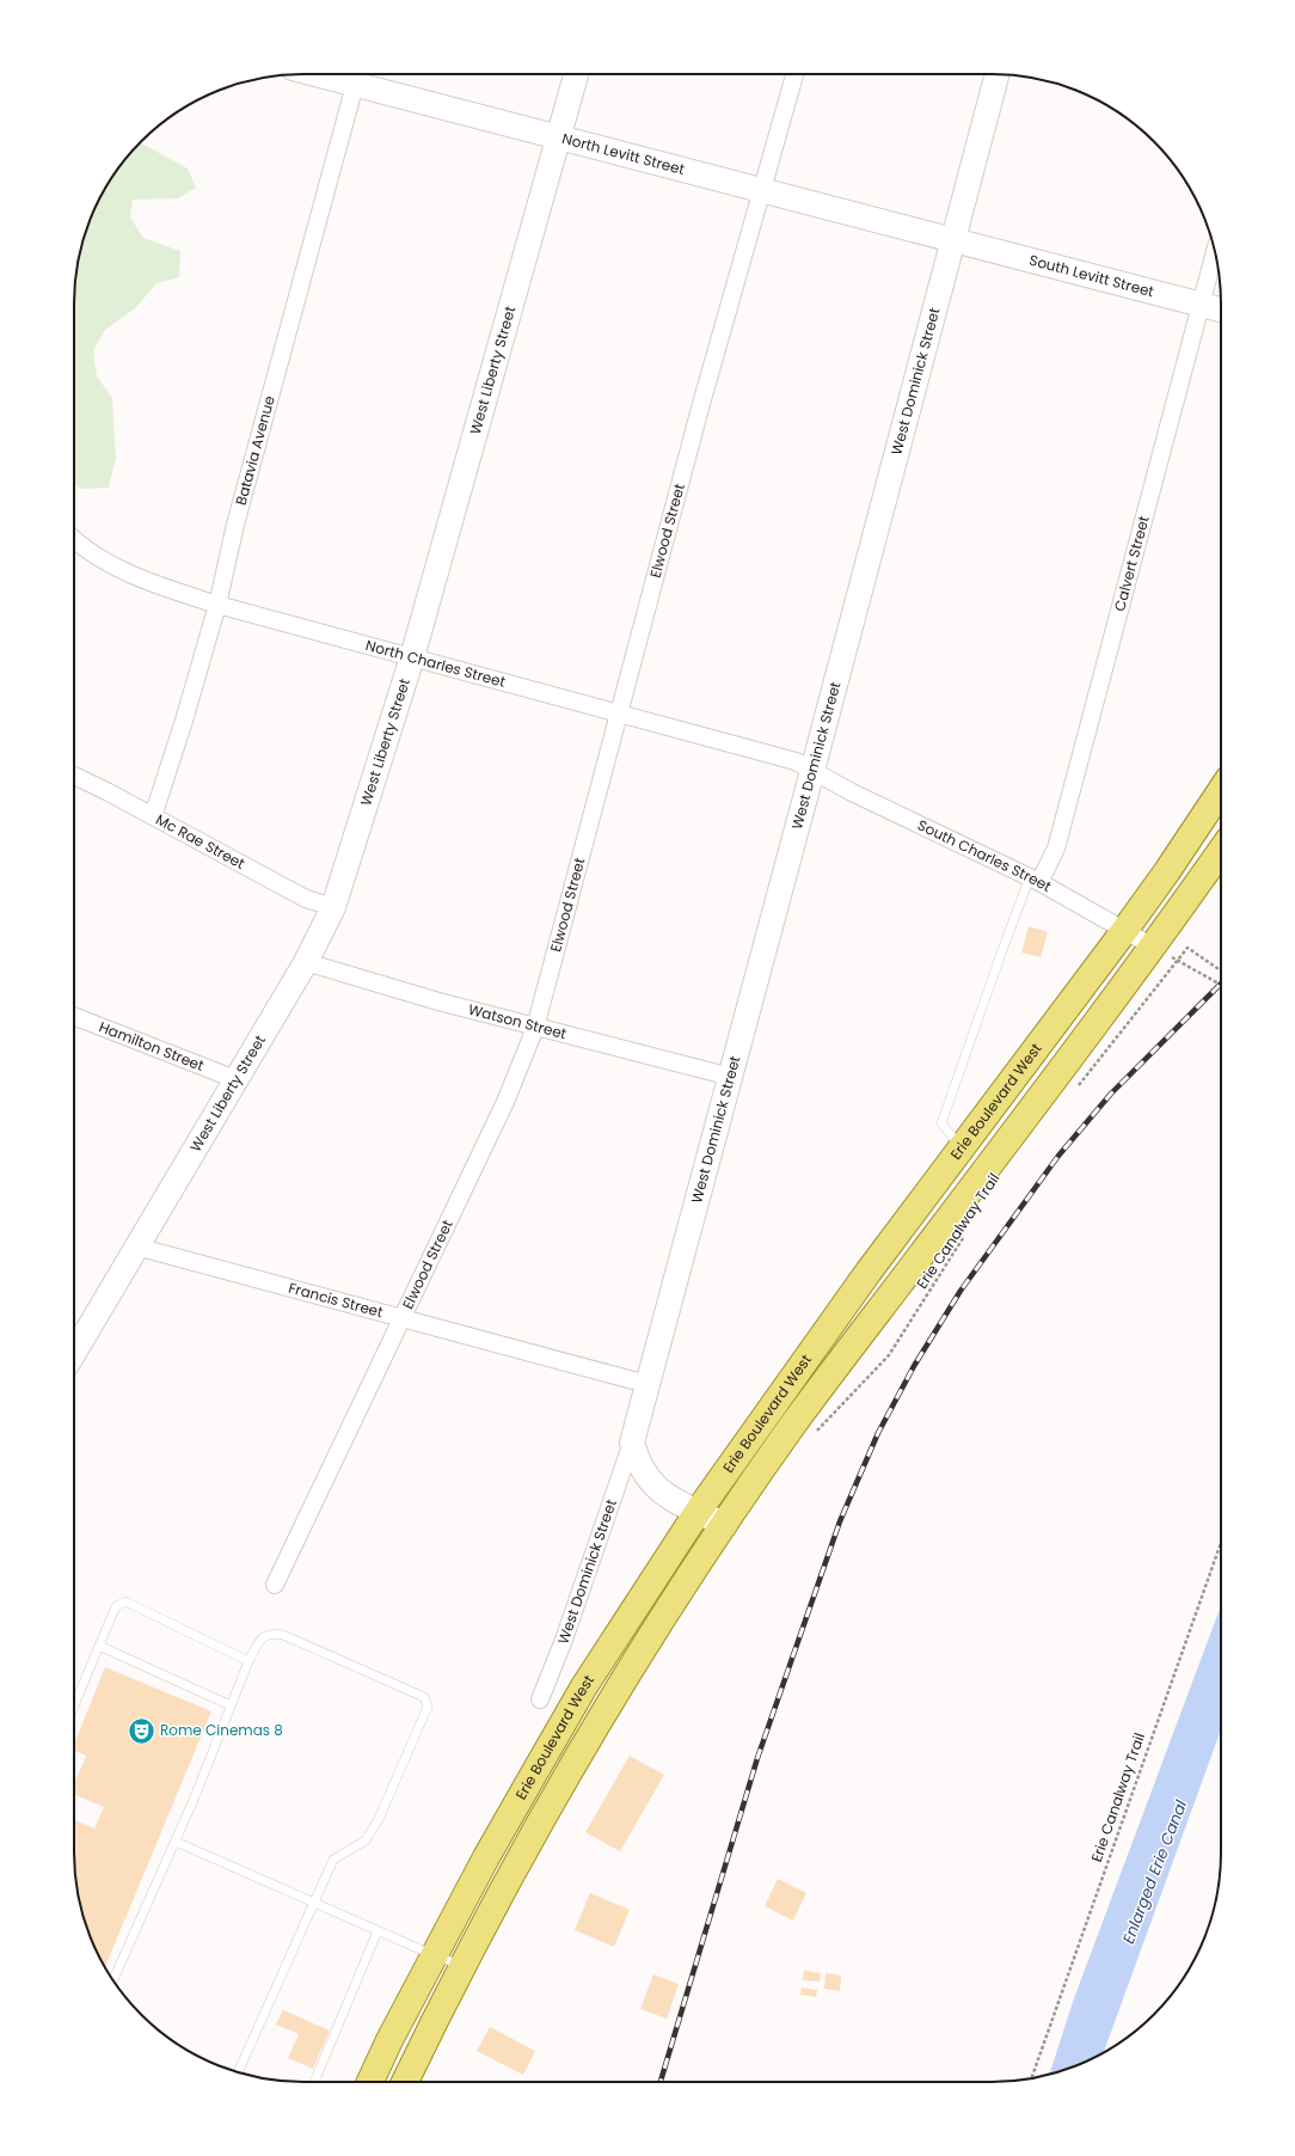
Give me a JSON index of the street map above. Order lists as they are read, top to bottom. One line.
{"streets":{"main road":["Erie Boulevard West"],"street":["North Levitt Street","South Levitt Street","West Liberty Street","West Dominick Street","Batavia Avenue","Elwood Street","Calvert Street","North Charles Street","Mc Rae Street","South Charles Street","Watson Street","Hamilton Street","Francis Street"],"path":["Erie Canalway Trail"]},"crossings":[["North Levitt Street","South Levitt Street"],["North Levitt Street","West Liberty Street"],["North Levitt Street","West Dominick Street"],["North Levitt Street","Batavia Avenue"],["North Levitt Street","Elwood Street"],["South Levitt Street","West Dominick Street"],["South Levitt Street","Calvert Street"],["West Liberty Street","North Charles Street"],["West Liberty Street","Mc Rae Street"],["West Liberty Street","Watson Street"],["West Liberty Street","Hamilton Street"],["West Liberty Street","Francis Street"],["West Dominick Street","North Charles Street"],["West Dominick Street","South Charles Street"],["West Dominick Street","Watson Street"],["West Dominick Street","Francis Street"],["Batavia Avenue","North Charles Street"],["Batavia Avenue","Mc Rae Street"],["Elwood Street","North Charles Street"],["Elwood Street","Watson Street"],["Elwood Street","Francis Street"],["Calvert Street","South Charles Street"],["North Charles Street","South Charles Street"],["South Charles Street","Erie Boulevard West"]],"water":["Enlarged Erie Canal"],"places":{"theatre":["Rome Cinemas 8"]}}
